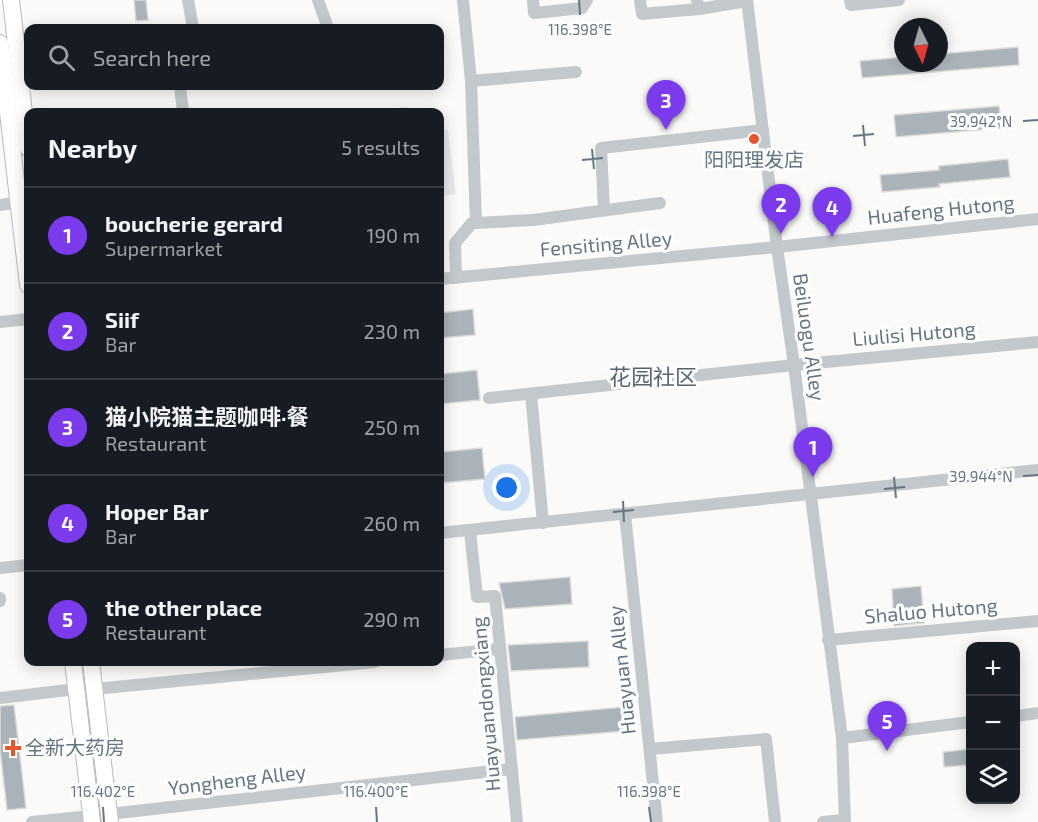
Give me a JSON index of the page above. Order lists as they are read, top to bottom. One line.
{"streets":{"street":["Huafeng Hutong","Fensiting Alley","Liulisi Hutong","Beiluogu Alley","Shaluo Hutong","Huayuan Alley","Huayuandongxiang","Yongheng Alley"]},"crossings":[["Huafeng Hutong","Fensiting Alley"],["Huafeng Hutong","Beiluogu Alley"],["Fensiting Alley","Beiluogu Alley"],["Liulisi Hutong","Beiluogu Alley"],["Beiluogu Alley","Shaluo Hutong"],["Huayuandongxiang","Yongheng Alley"]],"districts":["花园社区"],"places":{"other":["阳阳理发店"],"health":["全新大药房"]},"north":"bottom","page":{"search":"Search here","pins":["3","2","4","1","5"],"heading":["Nearby","5 results"],"list":[{"mark":"1","name":"boucherie gerard","note":"Supermarket","value":"190 m"},{"mark":"2","name":"Siif","note":"Bar","value":"230 m"},{"mark":"3","name":"猫小院猫主题咖啡·餐","note":"Restaurant","value":"250 m"},{"mark":"4","name":"Hoper Bar","note":"Bar","value":"260 m"},{"mark":"5","name":"the other place","note":"Restaurant","value":"290 m"}],"map_buttons":["+","−"]},"coordinates":["116.398°E","39.942°N","39.944°N","116.402°E","116.400°E"]}
